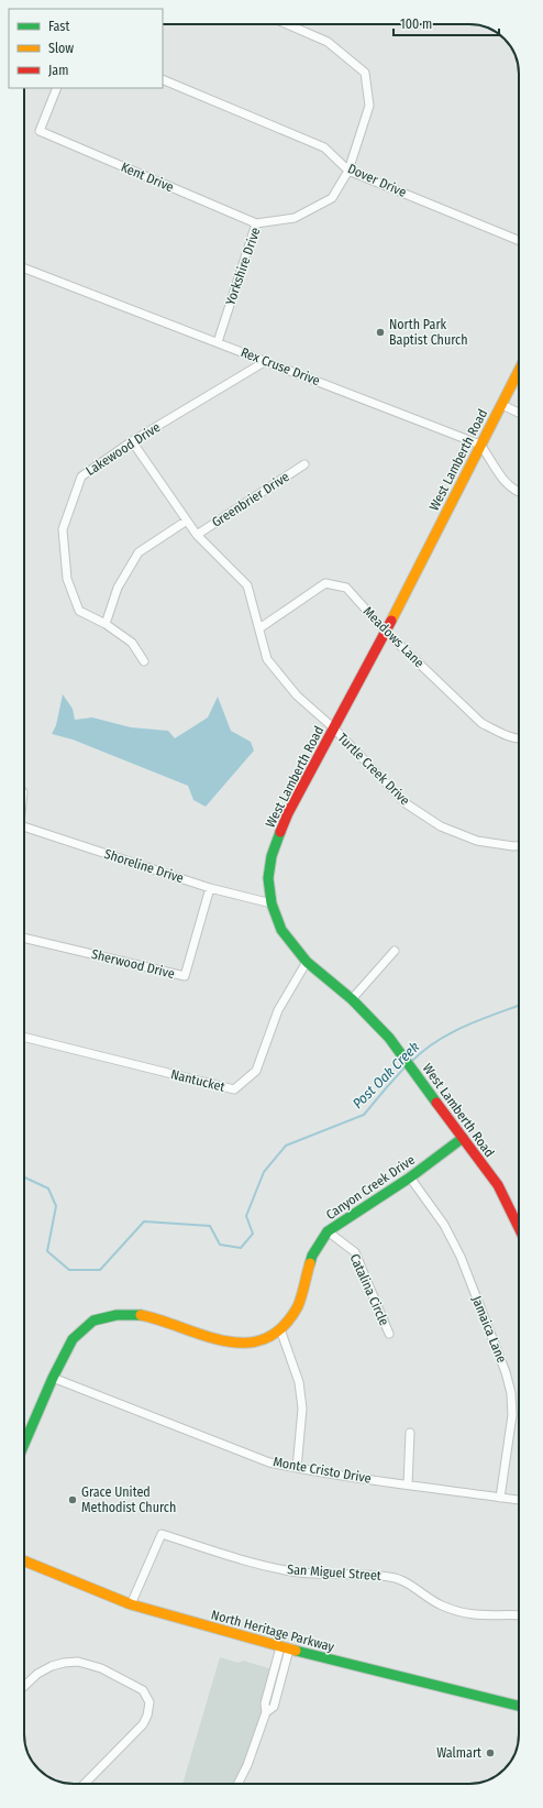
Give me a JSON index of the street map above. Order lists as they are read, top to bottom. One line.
{"streets":{"street":["Kent Drive","Dover Drive","Yorkshire Drive","Rex Cruse Drive","Lakewood Drive","West Lamberth Road","Greenbrier Drive","Meadows Lane","Turtle Creek Drive","Shoreline Drive","Sherwood Drive","Nantucket","Canyon Creek Drive","Catalina Circle","Jamaica Lane","Monte Cristo Drive","San Miguel Street","North Heritage Parkway"]},"crossings":[["Kent Drive","Yorkshire Drive"],["Dover Drive","Yorkshire Drive"],["Yorkshire Drive","Rex Cruse Drive"],["Rex Cruse Drive","Lakewood Drive"],["Rex Cruse Drive","West Lamberth Road"],["Lakewood Drive","Turtle Creek Drive"],["West Lamberth Road","Meadows Lane"],["West Lamberth Road","Turtle Creek Drive"],["West Lamberth Road","Shoreline Drive"],["West Lamberth Road","Nantucket"],["West Lamberth Road","Canyon Creek Drive"],["Greenbrier Drive","Turtle Creek Drive"],["Meadows Lane","Turtle Creek Drive"],["Shoreline Drive","Sherwood Drive"],["Canyon Creek Drive","Catalina Circle"],["Canyon Creek Drive","Jamaica Lane"],["Canyon Creek Drive","Monte Cristo Drive"],["Jamaica Lane","Monte Cristo Drive"],["San Miguel Street","North Heritage Parkway"]],"water":["Post Oak Creek"],"places":["North Park Baptist Church","Grace United Methodist Church","Walmart"],"legend":["Fast","Slow","Jam"],"scale_bar":"100 m"}
